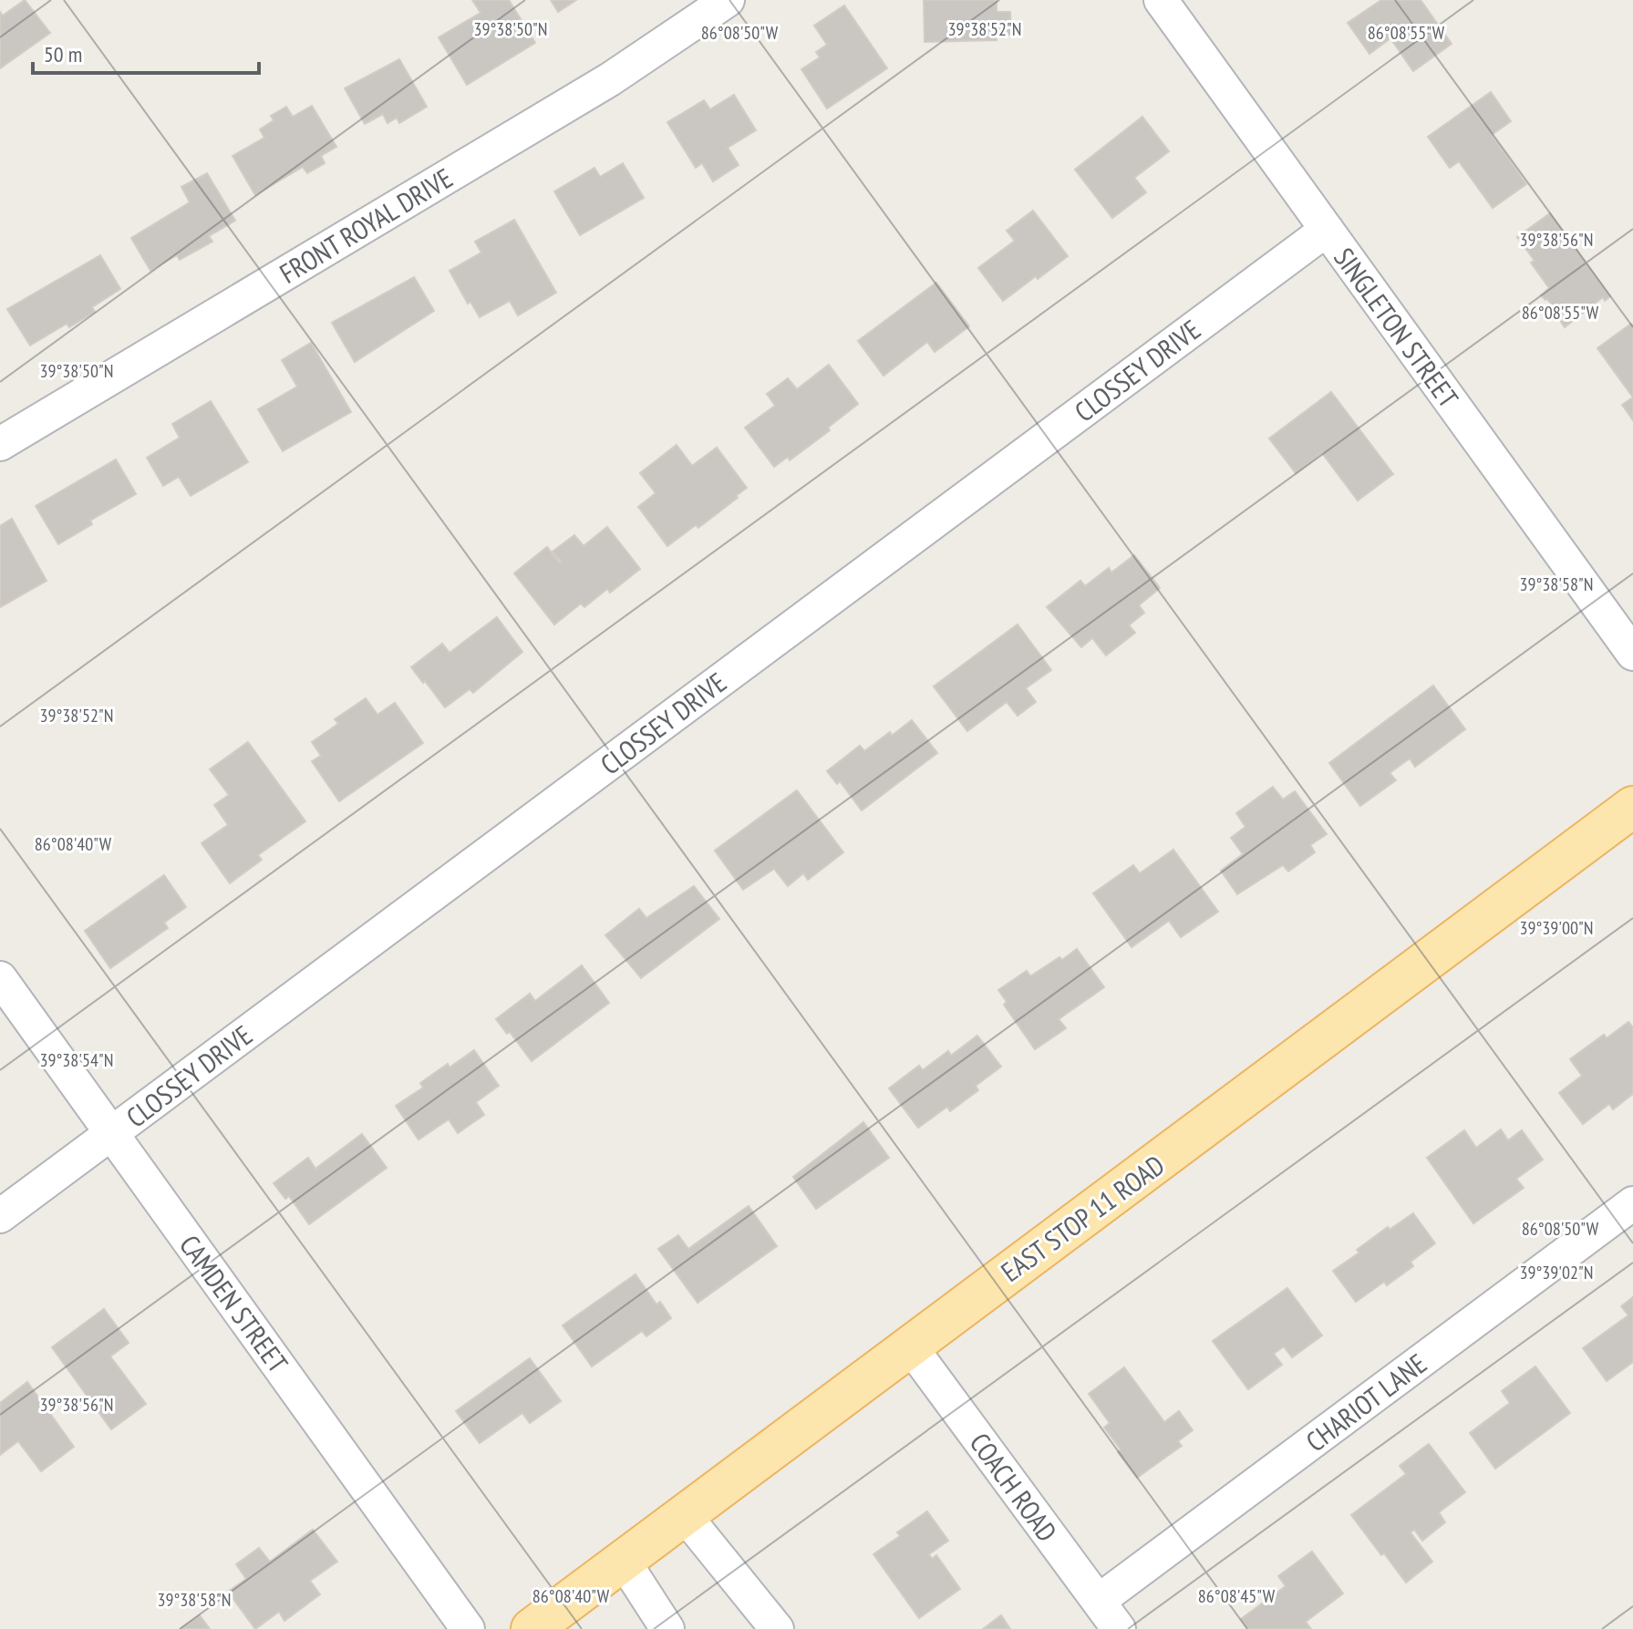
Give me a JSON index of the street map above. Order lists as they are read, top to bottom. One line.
{"streets":{"main road":["EAST STOP 11 ROAD"],"street":["FRONT ROYAL DRIVE","SINGLETON STREET","CLOSSEY DRIVE","CAMDEN STREET","CHARIOT LANE","COACH ROAD"]},"crossings":[["SINGLETON STREET","CLOSSEY DRIVE"],["CLOSSEY DRIVE","CAMDEN STREET"],["EAST STOP 11 ROAD","COACH ROAD"],["CHARIOT LANE","COACH ROAD"]],"scale_bar":"50 m","coordinates":["39°38'50\"N","39°38'52\"N","86°08'50\"W","86°08'55\"W","39°38'56\"N","39°38'58\"N","86°08'40\"W","39°39'00\"N","39°38'54\"N","39°39'02\"N","86°08'45\"W"]}
